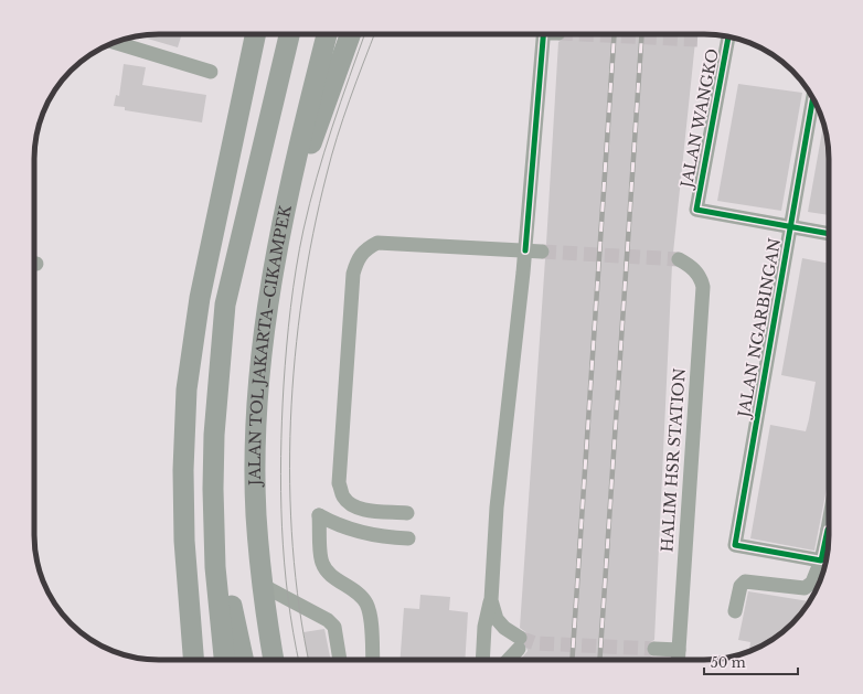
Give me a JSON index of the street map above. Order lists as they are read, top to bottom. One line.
{"streets":{"highway":["JALAN TOL JAKARTA–CIKAMPEK"],"street":["JALAN WANGKO","JALAN NGARBINGAN","HALIM HSR STATION"]},"crossings":[["JALAN WANGKO","JALAN NGARBINGAN"]],"scale_bar":"50 m"}
